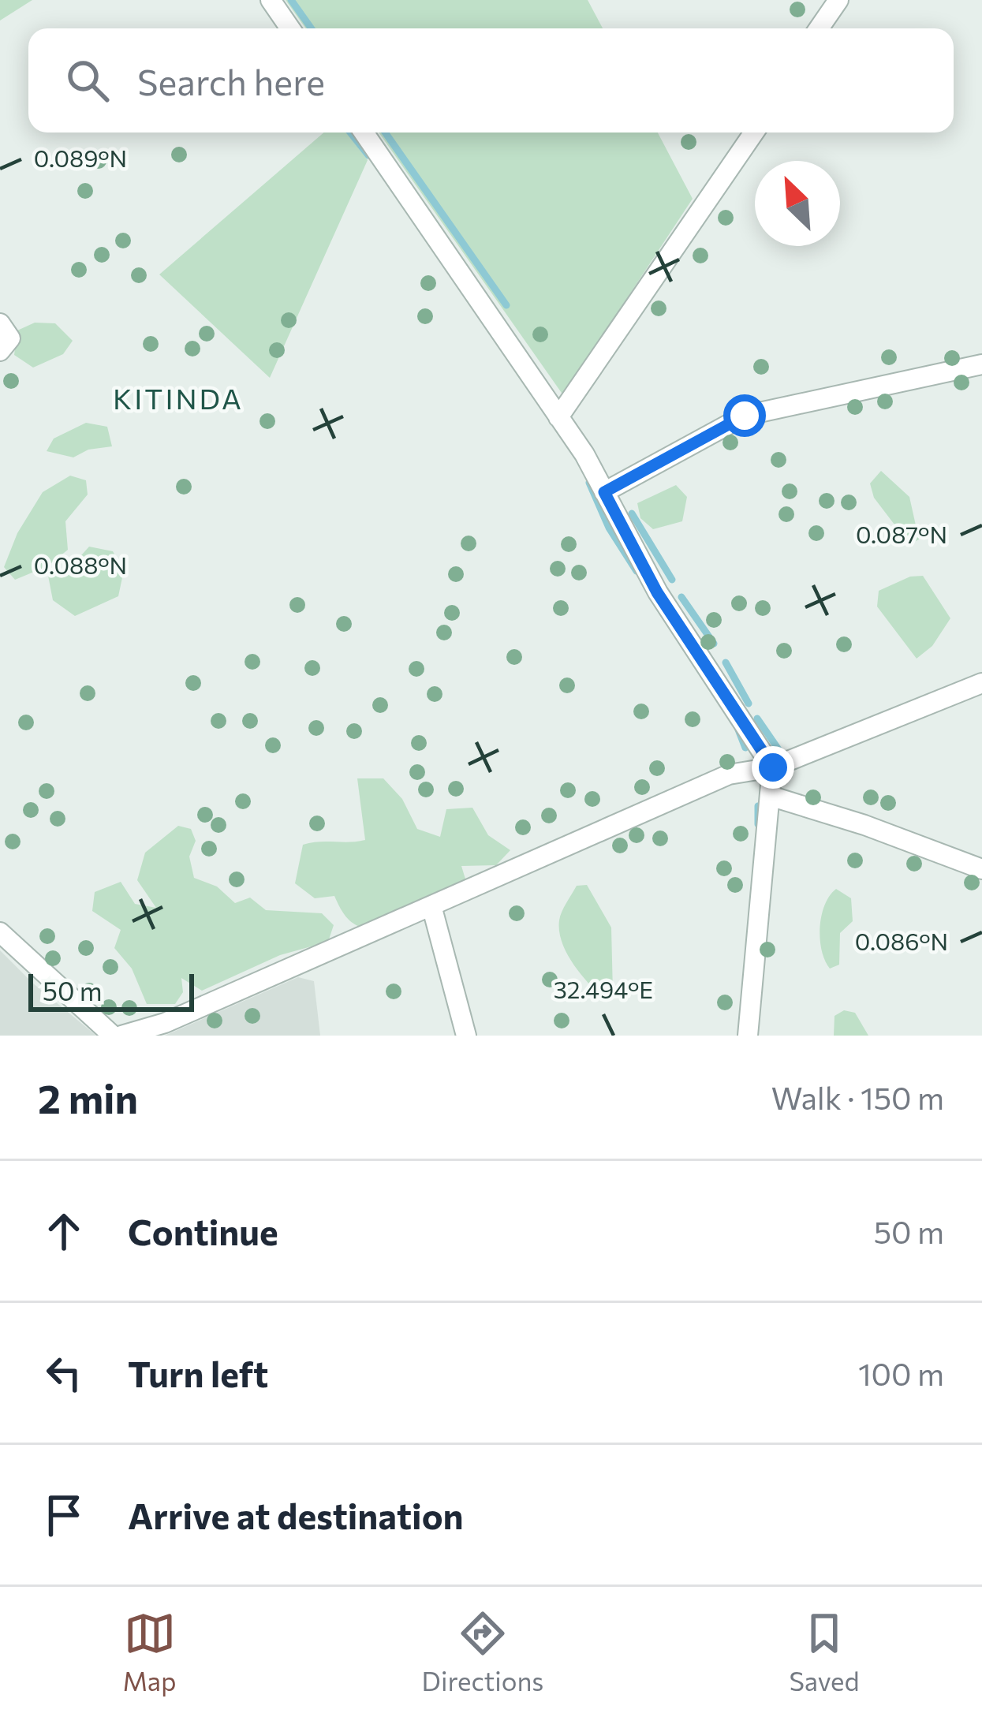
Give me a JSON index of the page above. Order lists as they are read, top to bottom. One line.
{"districts":["KITINDA"],"scale_bar":"50 m","north":"top left","page":{"search":"Search here","scale":"50 m","heading":["2 min","Walk · 150 m"],"list":[["Continue","50 m"],["Turn left","100 m"],"Arrive at destination"],"nav":["Map","Directions","Saved"]},"coordinates":["0.089°N","0.087°N","0.088°N","0.086°N","32.494°E"]}
